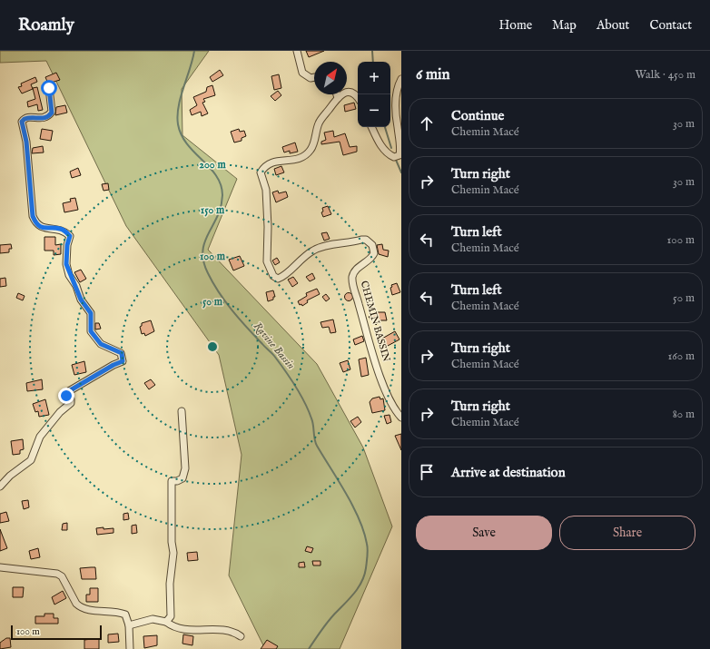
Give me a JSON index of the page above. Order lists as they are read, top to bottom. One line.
{"streets":{"street":["CHEMIN BASSIN"]},"water":["Ravine Bassin"],"scale_bar":"100 m","north":"top right","page":{"header":"Roamly","nav":["Home","Map","About","Contact"],"heading":["6 min","Walk · 450 m"],"map_buttons":["+","−"],"list":[["Continue","Chemin Macé","30 m"],["Turn right","Chemin Macé","30 m"],["Turn left","Chemin Macé","100 m"],["Turn left","Chemin Macé","50 m"],["Turn right","Chemin Macé","160 m"],["Turn right","Chemin Macé","80 m"],"Arrive at destination"],"buttons":["Save","Share"],"scale":"100 m"},"rings":["200 m","150 m","100 m","50 m"]}
